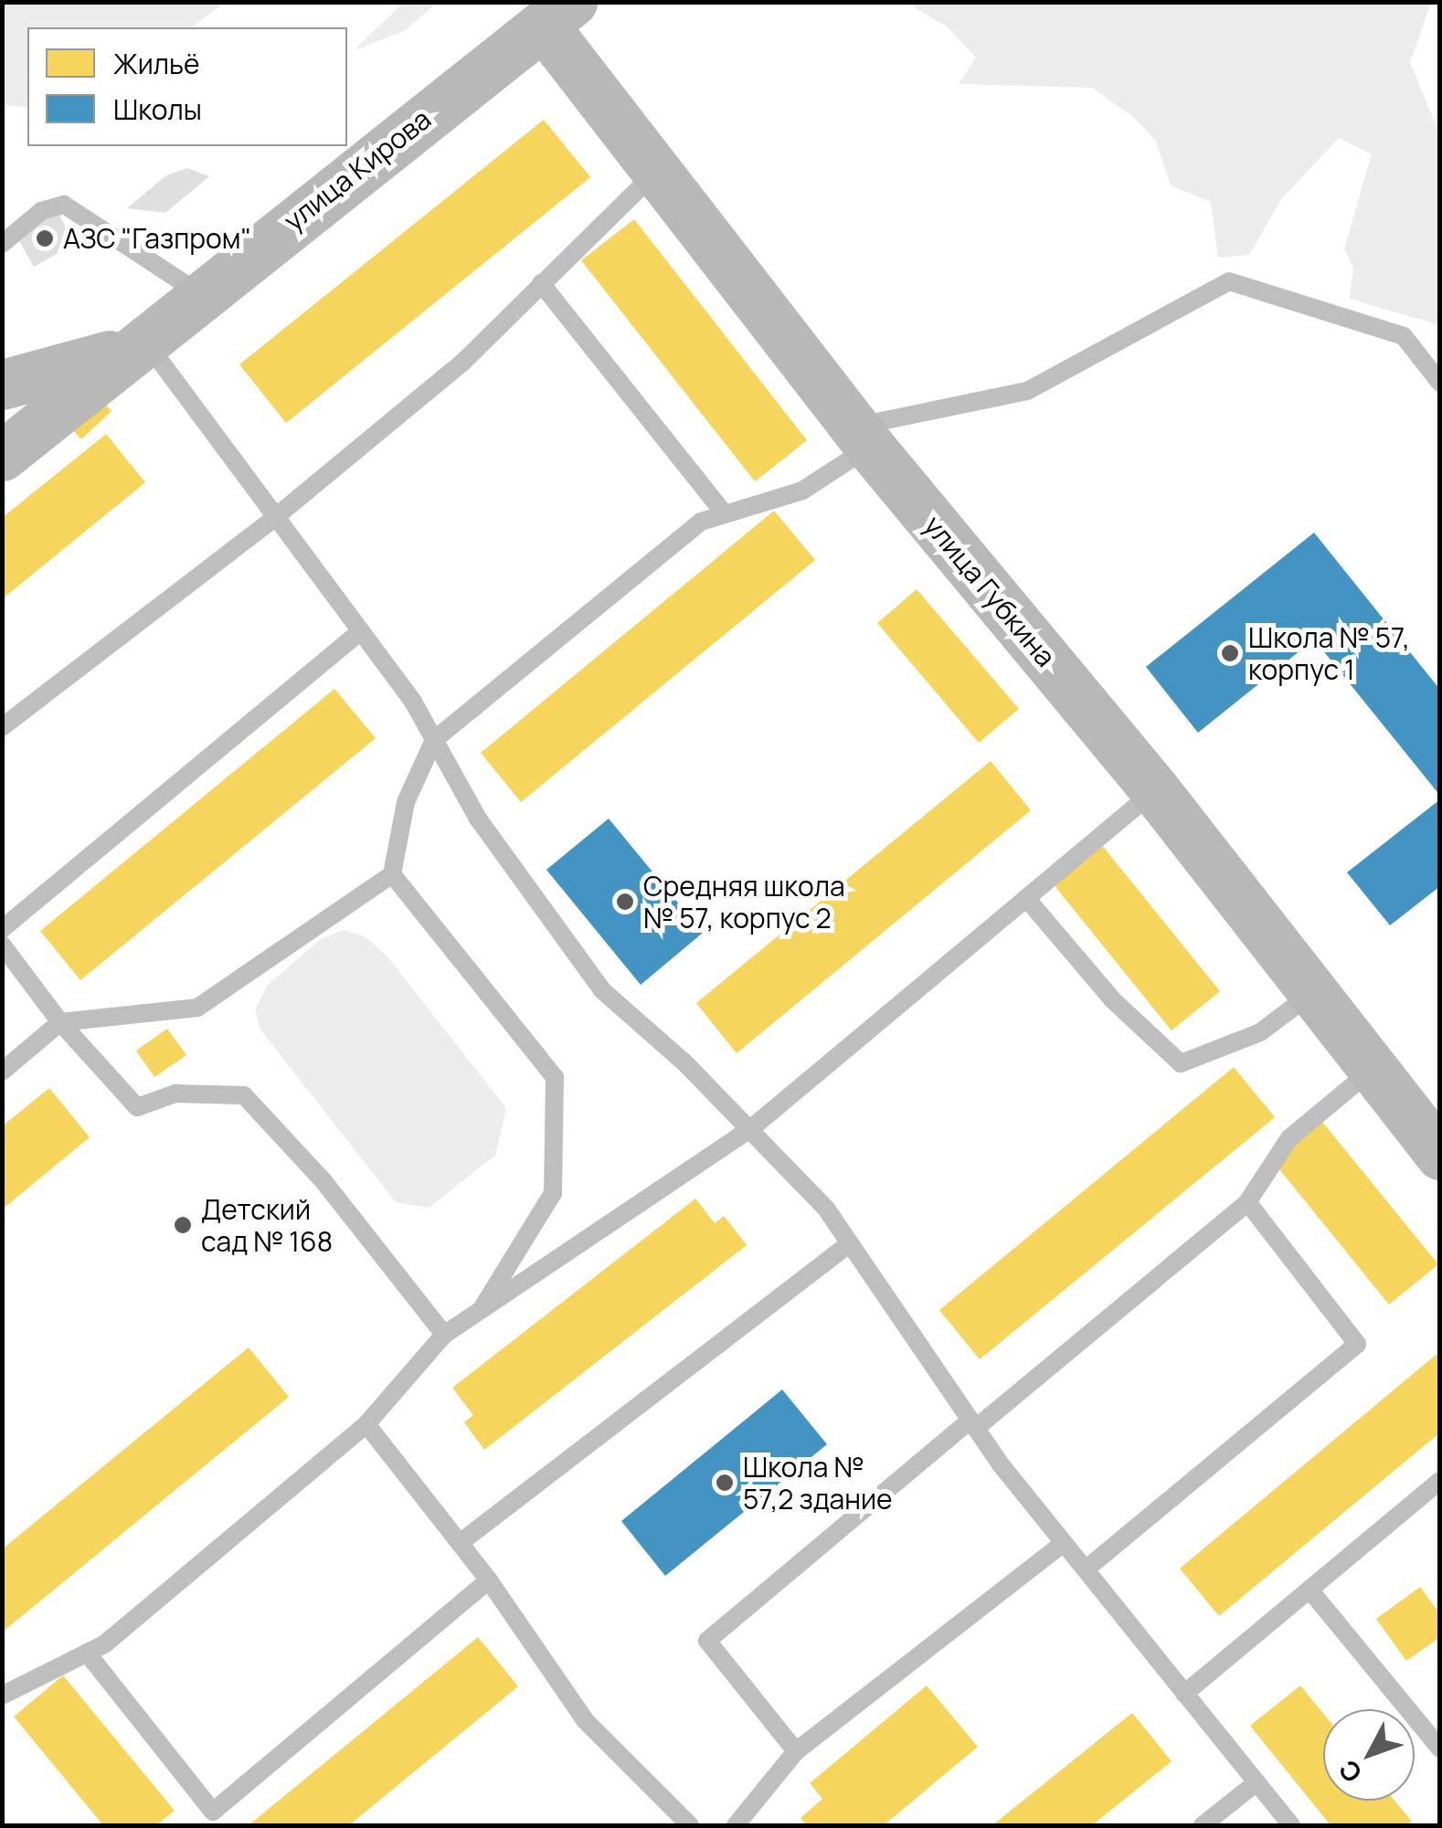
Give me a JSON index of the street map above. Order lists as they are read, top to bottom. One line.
{"streets":{"street":["улица Кирова","улица Губкина"]},"crossings":[["улица Кирова","улица Губкина"]],"places":["АЗС \"Газпром\"","Школа № 57, корпус 1","Средняя школа № 57, корпус 2","Детский сад № 168","Школа № 57,2 здание"],"legend":["Жильё","Школы"],"north":"bottom left"}
